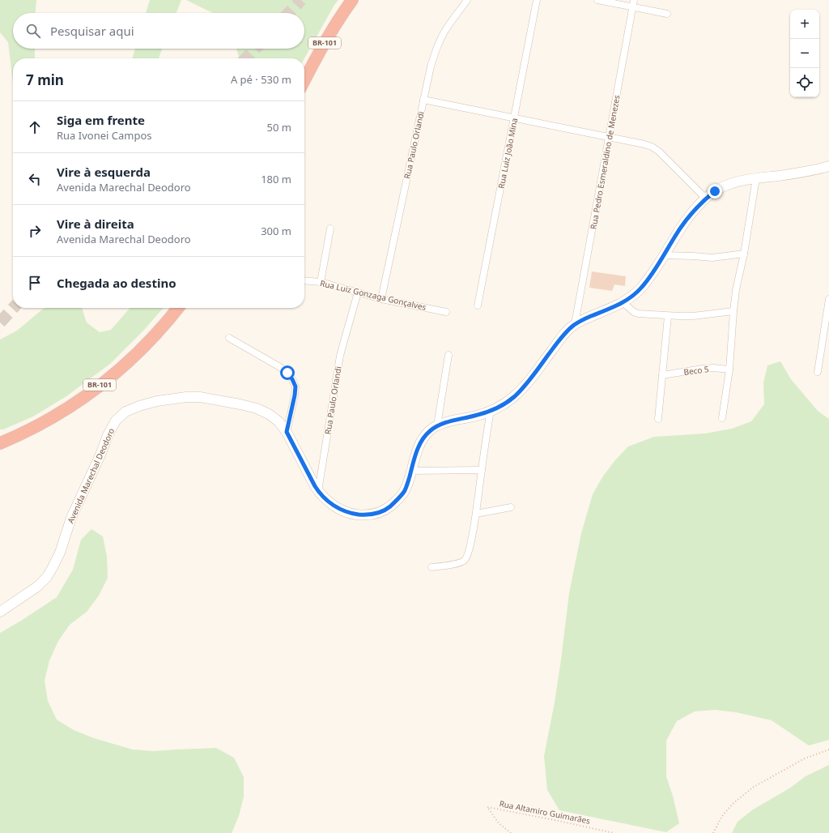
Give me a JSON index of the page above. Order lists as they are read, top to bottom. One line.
{"streets":{"highway":["BR-101"],"street":["Rua Paulo Orlandi","Rua Luiz João Mina","Rua Pedro Esmeraldino de Menezes","Rua Luiz Gonzaga Gonçalves","Beco 5","Avenida Marechal Deodoro"],"path":["Rua Altamiro Guimarães"]},"crossings":[["Rua Paulo Orlandi","Rua Luiz Gonzaga Gonçalves"],["Rua Paulo Orlandi","Avenida Marechal Deodoro"],["Rua Pedro Esmeraldino de Menezes","Avenida Marechal Deodoro"]],"page":{"map_buttons":["+","−"],"search":"Pesquisar aqui","heading":["7 min","A pé · 530 m"],"list":[["Siga em frente","Rua Ivonei Campos","50 m"],["Vire à esquerda","Avenida Marechal Deodoro","180 m"],["Vire à direita","Avenida Marechal Deodoro","300 m"],"Chegada ao destino"]}}
